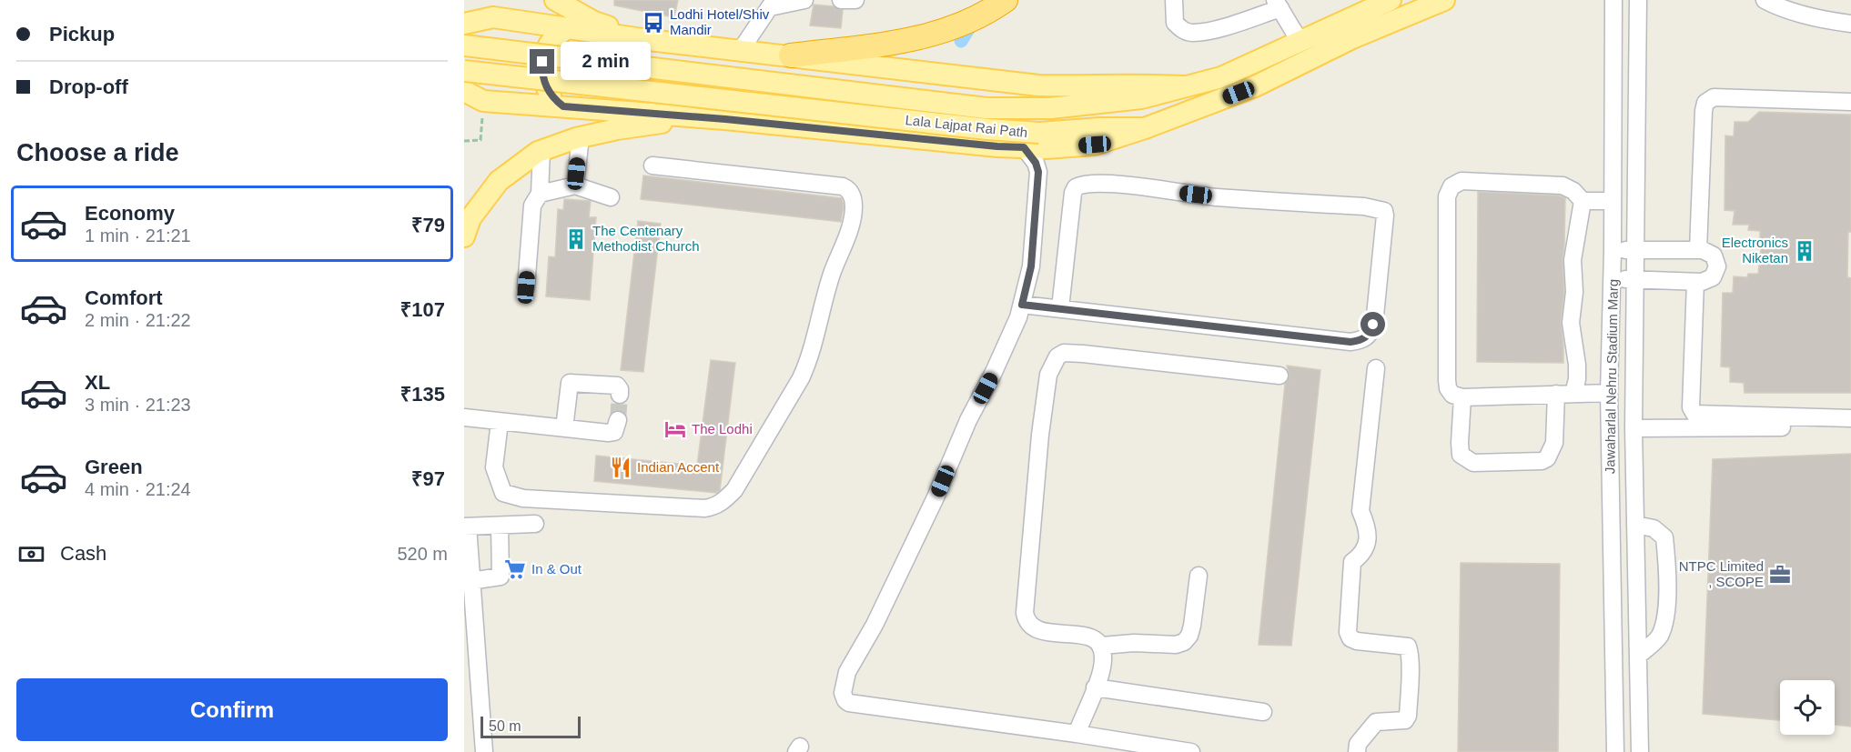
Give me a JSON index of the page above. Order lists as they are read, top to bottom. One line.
{"streets":{"main road":["Lala Lajpat Rai Path"],"street":["Jawaharlal Nehru Stadium Marg"]},"places":{"bus stop":["Lodhi Hotel/Shiv Mandir"],"building":["The Centenary Methodist Church","Electronics Niketan"],"hotel":["The Lodhi"],"restaurant":["Indian Accent"],"supermarket":["In & Out"],"office":["NTPC Limited , SCOPE"]},"scale_bar":"50 m","page":{"banner":["Pickup","Drop-off"],"bubble":"2 min","heading":"Choose a ride","list":[{"name":"Economy","note":"1 min · 21:21","value":"₹79"},{"name":"Comfort","note":"2 min · 21:22","value":"₹107"},{"name":"XL","note":"3 min · 21:23","value":"₹135"},{"name":"Green","note":"4 min · 21:24","value":"₹97"}],"pay":["Cash","520 m"],"buttons":"Confirm","scale":"50 m"}}
